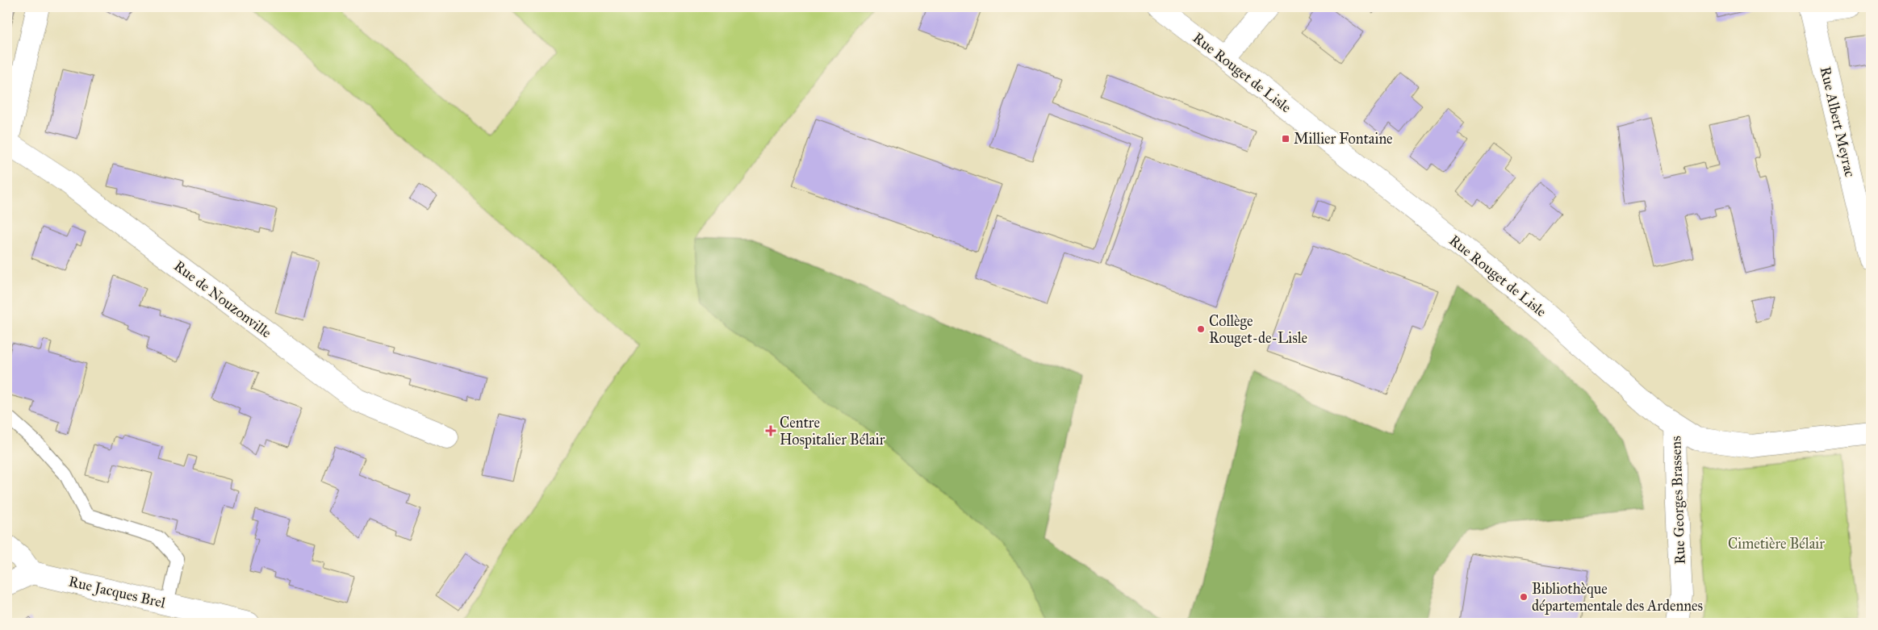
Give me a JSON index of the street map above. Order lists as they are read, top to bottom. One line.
{"streets":{"street":["Rue Rouget de Lisle","Rue Albert Meyrac","Rue de Nouzonville","Rue Georges Brassens","Rue Jacques Brel"]},"crossings":[["Rue Rouget de Lisle","Rue Georges Brassens"]],"parks":["Cimetière Bélair"],"places":{"transit":["Millier Fontaine"],"other":["Collège Rouget-de-Lisle","Bibliothèque départementale des Ardennes"],"health":["Centre Hospitalier Bélair"]}}
